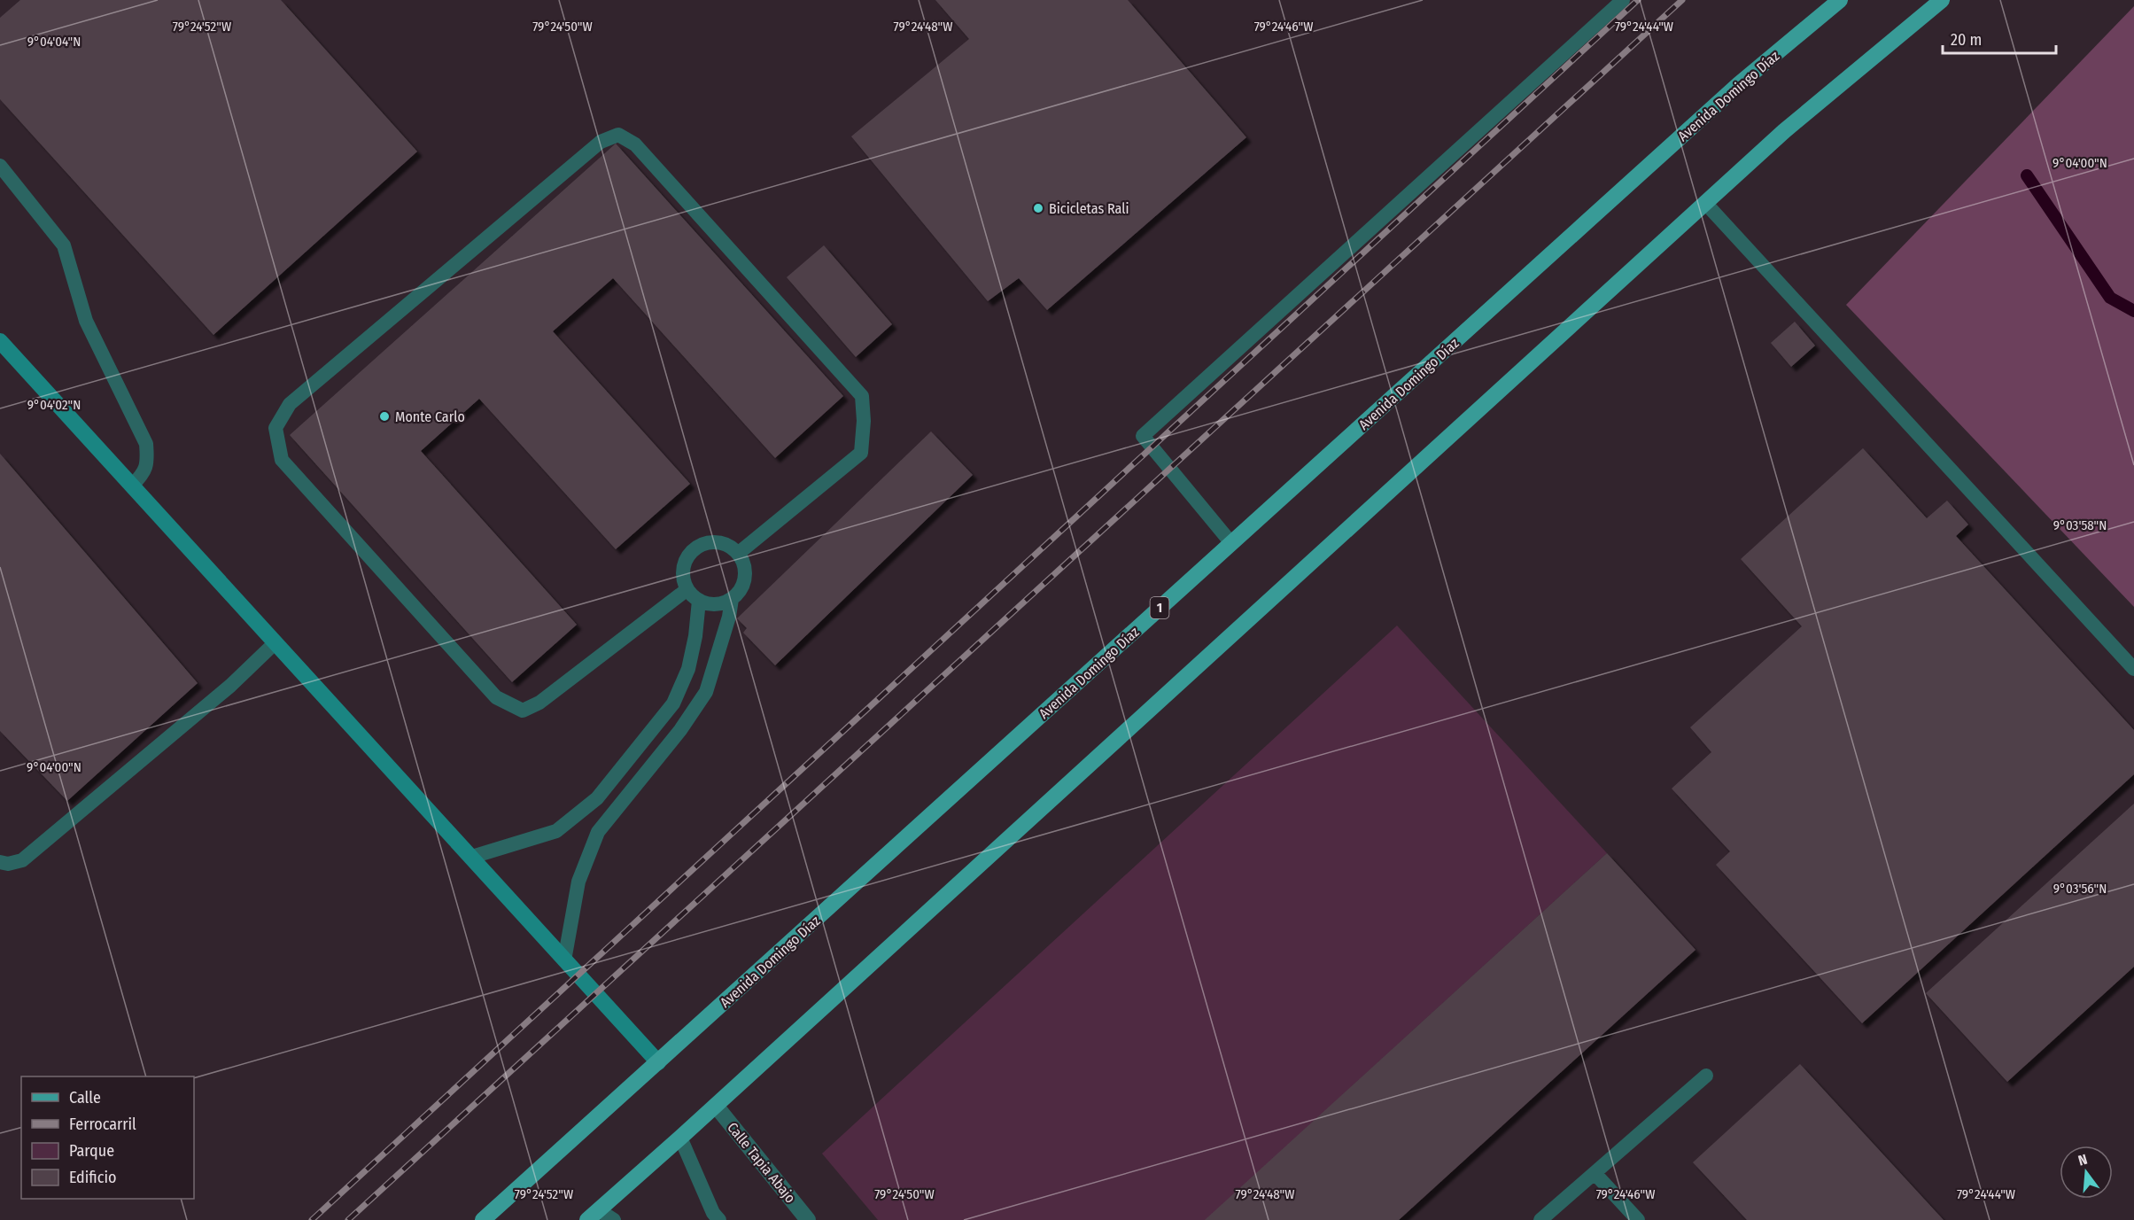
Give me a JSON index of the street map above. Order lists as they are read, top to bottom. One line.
{"streets":{"main road":["Avenida Domingo Díaz","1"],"street":["Calle Tapia Abajo"]},"places":["Bicicletas Rali","Monte Carlo"],"legend":["Calle","Ferrocarril","Parque","Edificio"],"scale_bar":"20 m","north":"top","coordinates":["79°24'52\"W","79°24'50\"W","79°24'48\"W","79°24'46\"W","79°24'44\"W","9°04'04\"N","9°04'00\"N","9°04'02\"N","9°03'58\"N","9°03'56\"N"]}
